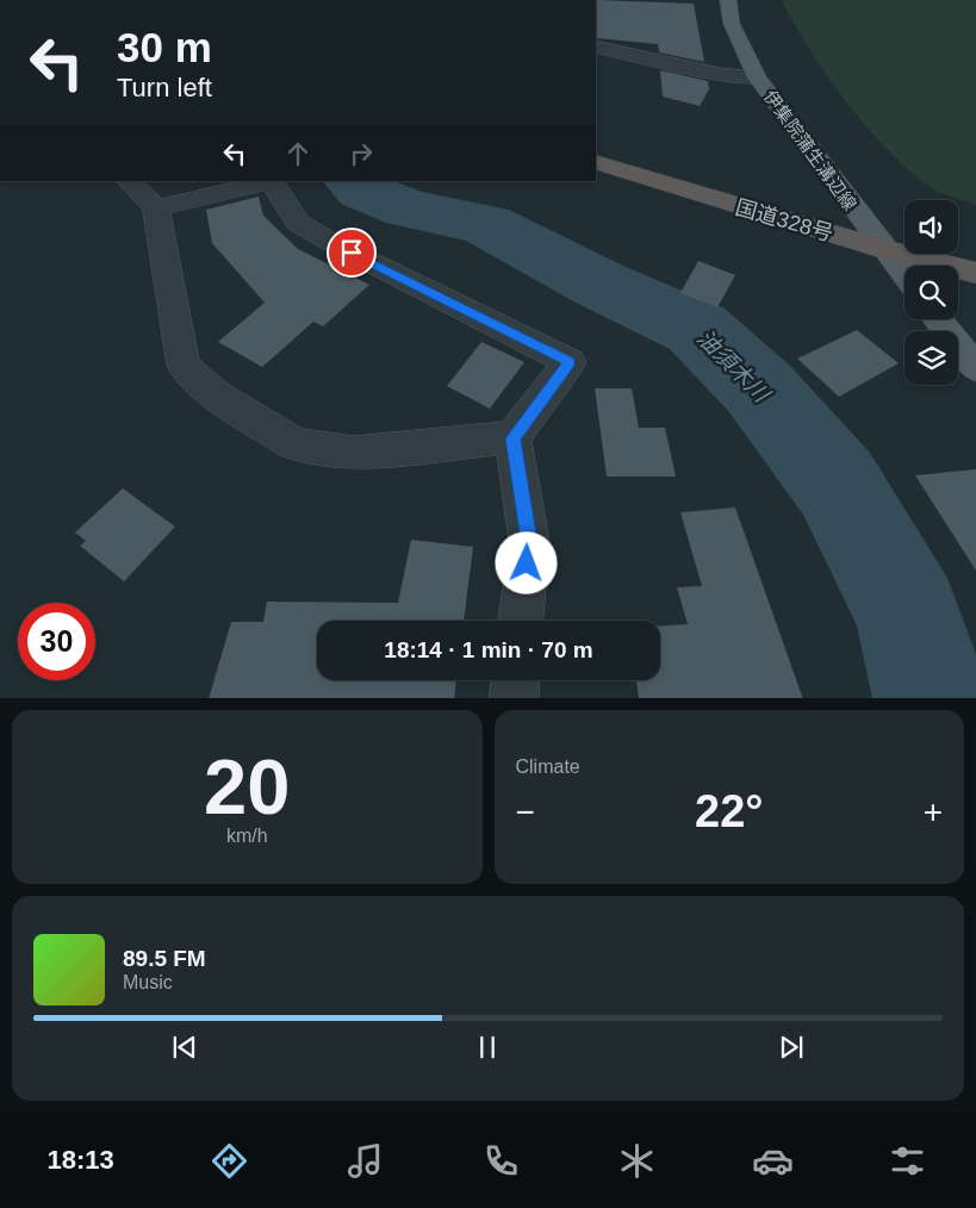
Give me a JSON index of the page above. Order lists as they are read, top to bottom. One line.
{"streets":{"highway":["国道328号"],"main road":["伊集院蒲生溝辺線"]},"crossings":[["伊集院蒲生溝辺線","国道328号"]],"water":["油須木川"],"page":{"turn":["30 m","Turn left"],"limit":"30","trip":"18:14 · 1 min · 70 m","tile":[["20","km/h"],"Climate"],"heat":["−","22°","+"],"song":["89.5 FM","Music"],"tabs":"18:13"}}
